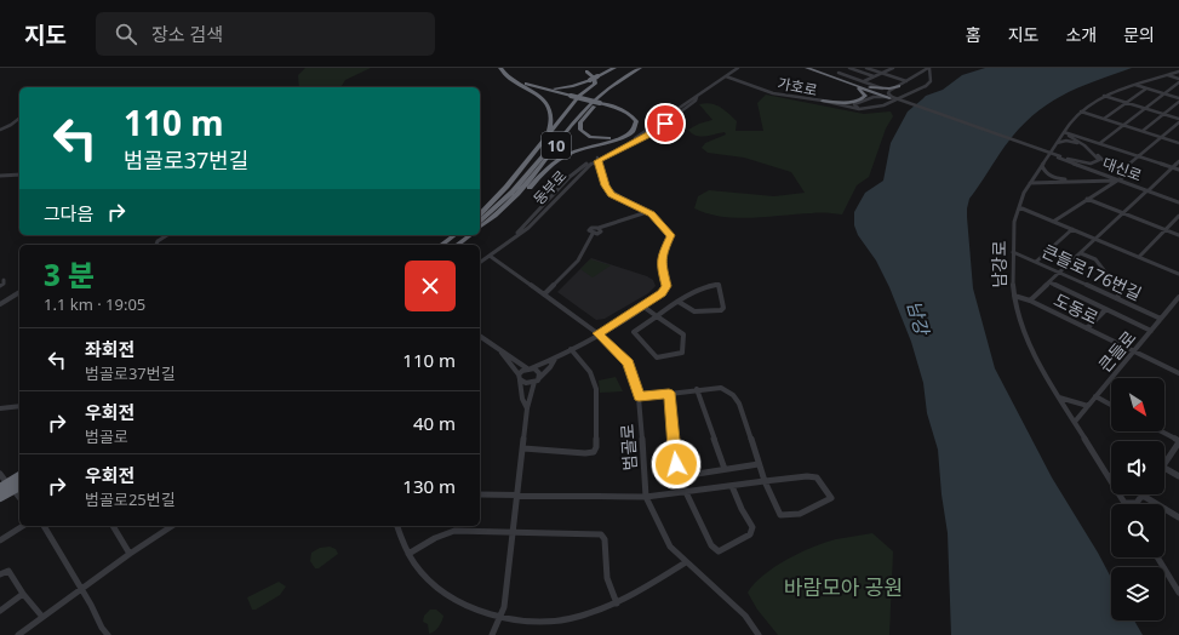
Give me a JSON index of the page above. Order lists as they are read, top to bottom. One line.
{"streets":{"highway":["10"],"street":["가호로","대신로","동부로","남강로","큰들로176번길","도동로","큰들로","범골로"]},"crossings":[["가호로","대신로"],["가호로","동부로"],["동부로","범골로"],["남강로","큰들로176번길"],["남강로","도동로"],["남강로","큰들로"],["큰들로176번길","큰들로"],["도동로","큰들로"]],"water":["남강"],"parks":["바람모아 공원"],"north":"bottom right","page":{"header":"지도","search":"장소 검색","nav":["홈","지도","소개","문의"],"turn":["110 m","범골로37번길"],"then":"그다음","heading":["3 분","1.1 km · 19:05"],"list":[{"name":"좌회전","note":"범골로37번길","value":"110 m"},{"name":"우회전","note":"범골로","value":"40 m"},{"name":"우회전","note":"범골로25번길","value":"130 m"}]}}
